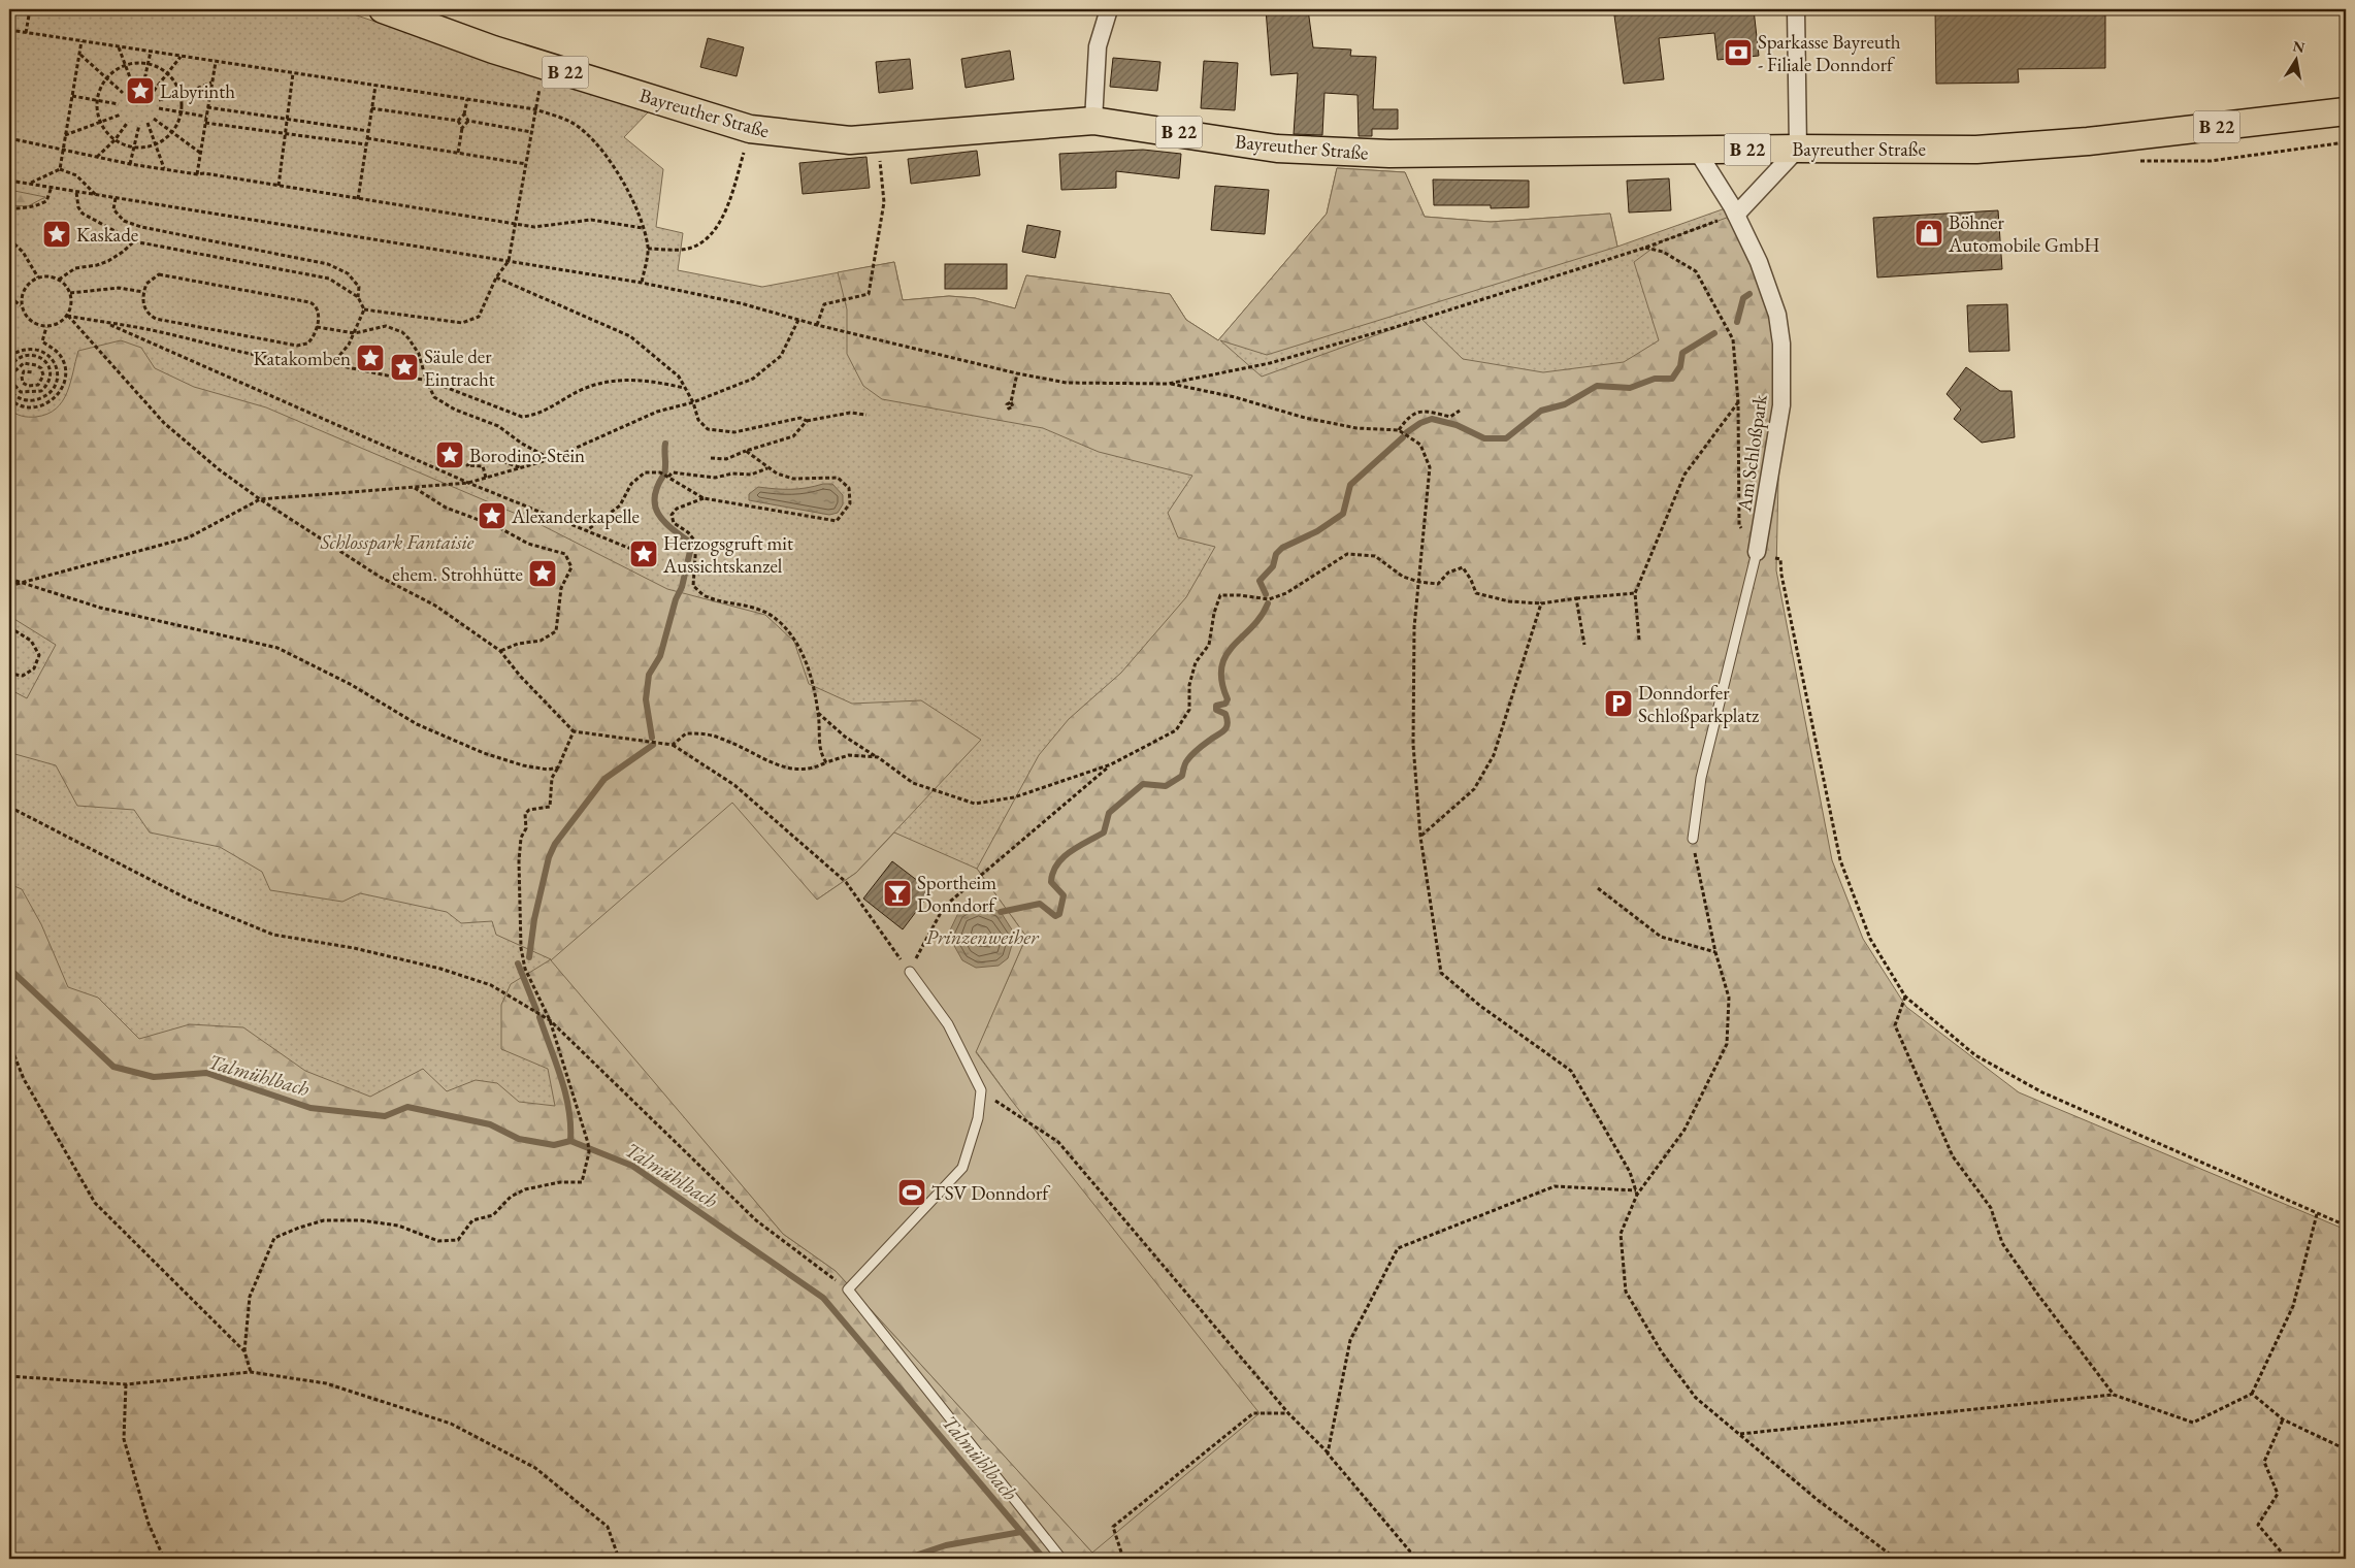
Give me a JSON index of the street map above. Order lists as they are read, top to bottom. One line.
{"streets":{"main road":["B 22","Bayreuther Straße"],"street":["Am Schloßpark"]},"crossings":[["Bayreuther Straße","Am Schloßpark"]],"water":["Prinzenweiher","Talmühlbach"],"parks":["Schlosspark Fantaisie"],"places":{"bank":["Sparkasse Bayreuth - Filiale Donndorf"],"place":["Labyrinth","Kaskade","Katakomben","Säule der Eintracht","Borodino-Stein","Alexanderkapelle","Herzogsgruft mit Aussichtskanzel","ehem. Strohhütte"],"shop":["Böhner Automobile GmbH"],"parking":["Donndorfer Schloßparkplatz"],"bar":["Sportheim Donndorf"],"sports":["TSV Donndorf"]},"north":"top"}
